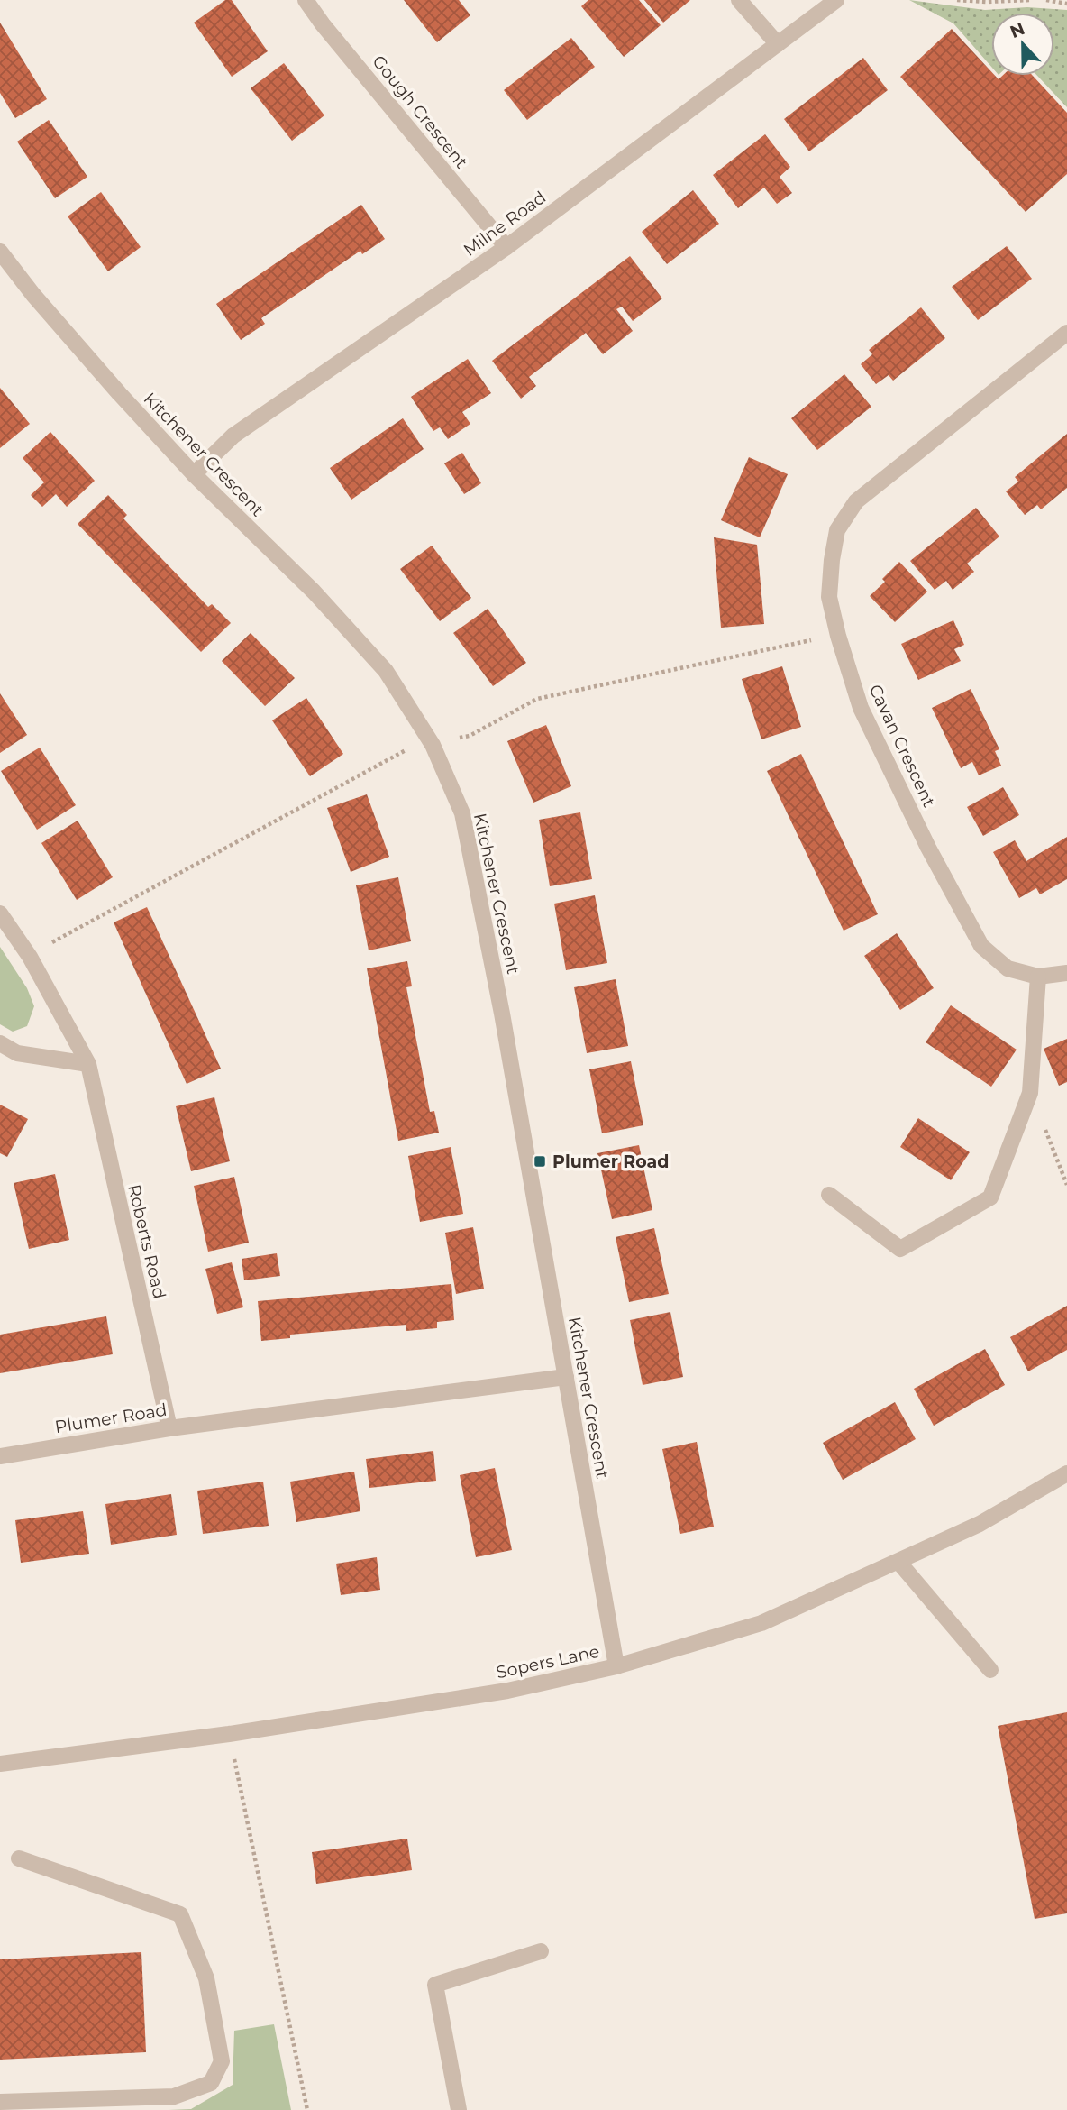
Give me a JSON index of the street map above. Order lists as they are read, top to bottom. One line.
{"streets":{"street":["Gough Crescent","Milne Road","Kitchener Crescent","Cavan Crescent","Roberts Road","Plumer Road","Sopers Lane"]},"crossings":[["Gough Crescent","Milne Road"],["Milne Road","Kitchener Crescent"],["Kitchener Crescent","Plumer Road"],["Kitchener Crescent","Sopers Lane"],["Roberts Road","Plumer Road"]],"places":{"transit":["Plumer Road"]},"north":"top"}
